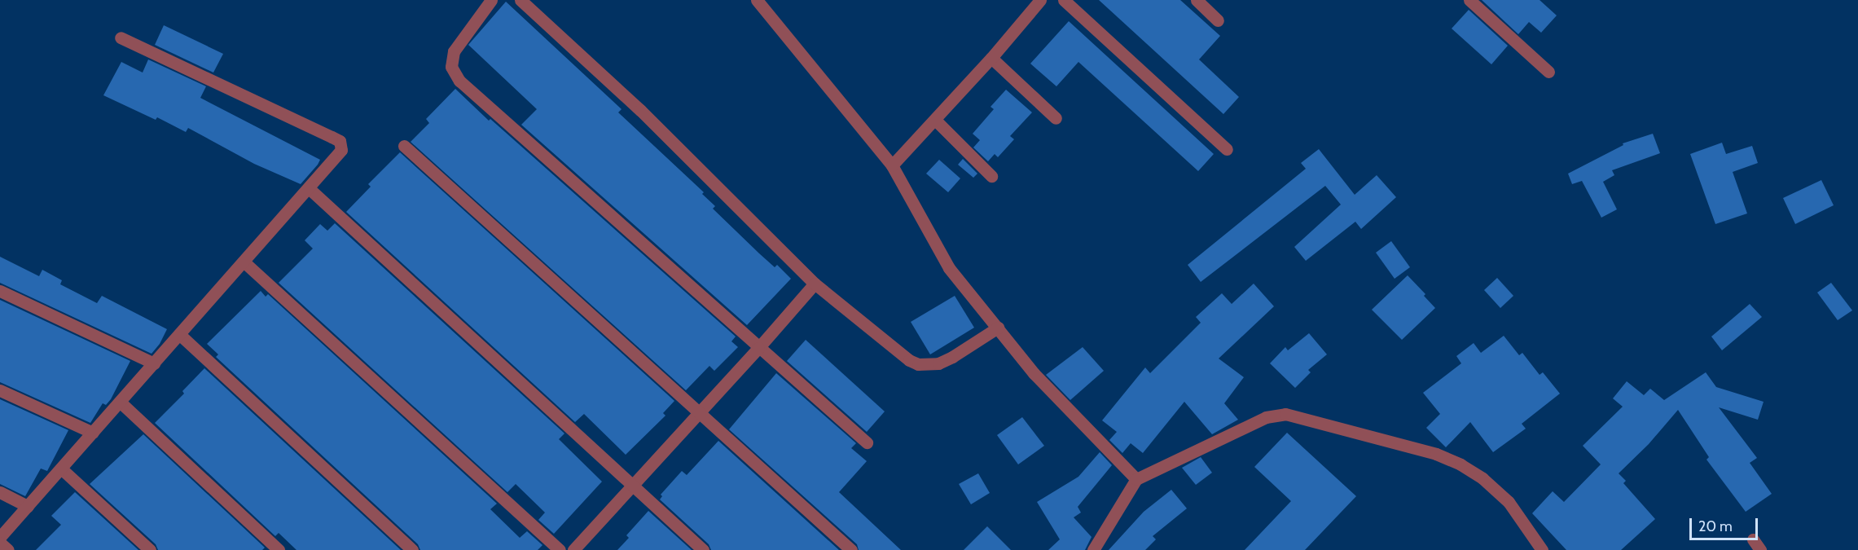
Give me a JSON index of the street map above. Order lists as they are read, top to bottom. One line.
{"scale_bar":"20 m"}
